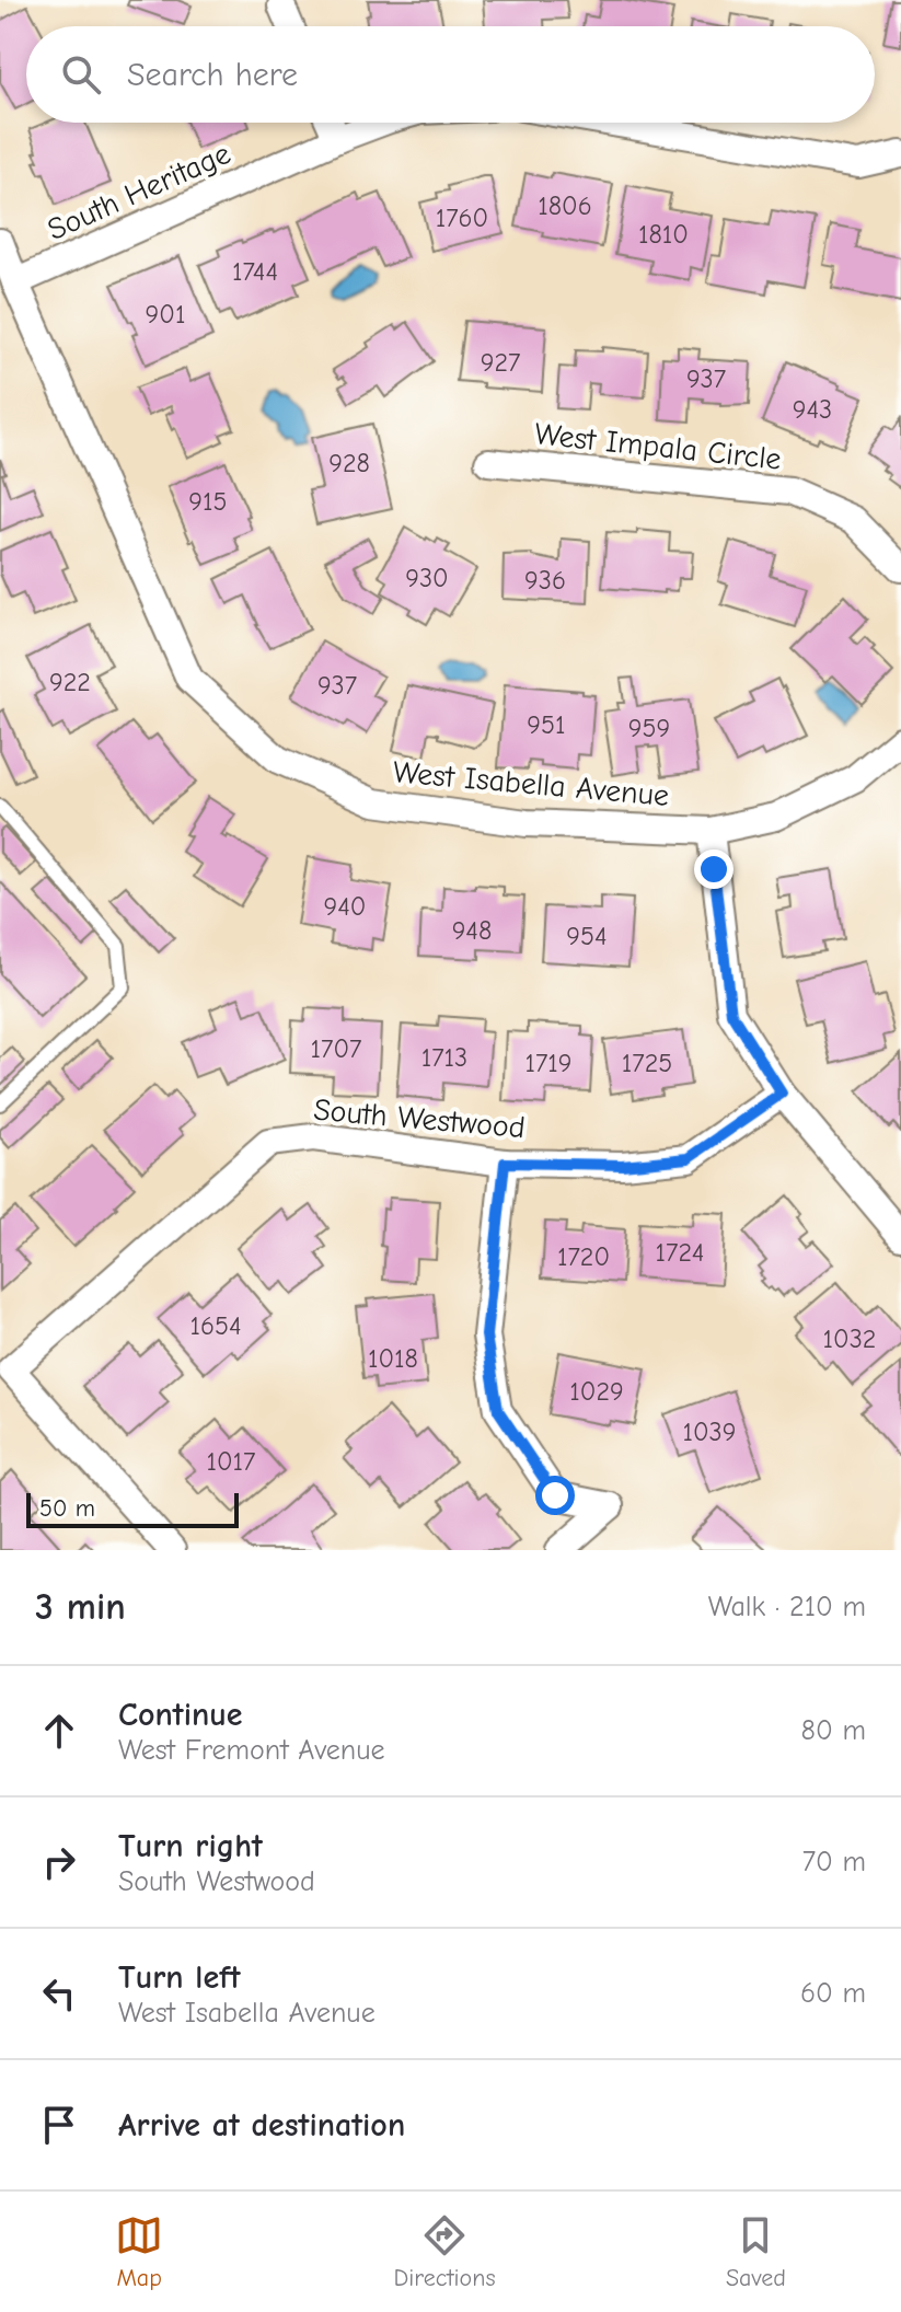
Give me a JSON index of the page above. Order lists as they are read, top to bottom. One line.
{"streets":{"street":["South Heritage","West Impala Circle","West Isabella Avenue","South Westwood"]},"crossings":[["South Heritage","West Isabella Avenue"]],"house_numbers":["1806","1760","1810","1744","901","927","937","943","928","915","930","936","922","937","951","959","940","948","954","1707","1713","1719","1725","1724","1720","1654","1032","1018","1029","1039","1017"],"scale_bar":"50 m","page":{"search":"Search here","scale":"50 m","heading":["3 min","Walk · 210 m"],"list":[["Continue","West Fremont Avenue","80 m"],["Turn right","South Westwood","70 m"],["Turn left","West Isabella Avenue","60 m"],"Arrive at destination"],"nav":["Map","Directions","Saved"]}}
